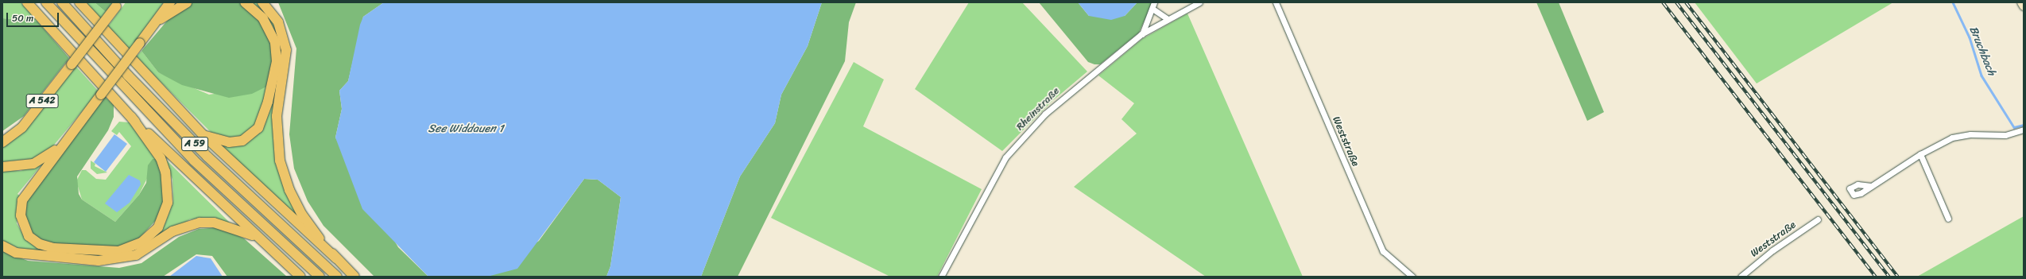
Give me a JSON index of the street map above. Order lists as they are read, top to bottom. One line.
{"streets":{"highway":["A 542","A 59"],"street":["Rheinstraße","Weststraße"]},"water":["Bruchbach","See Widdauen 1"],"scale_bar":"50 m"}
